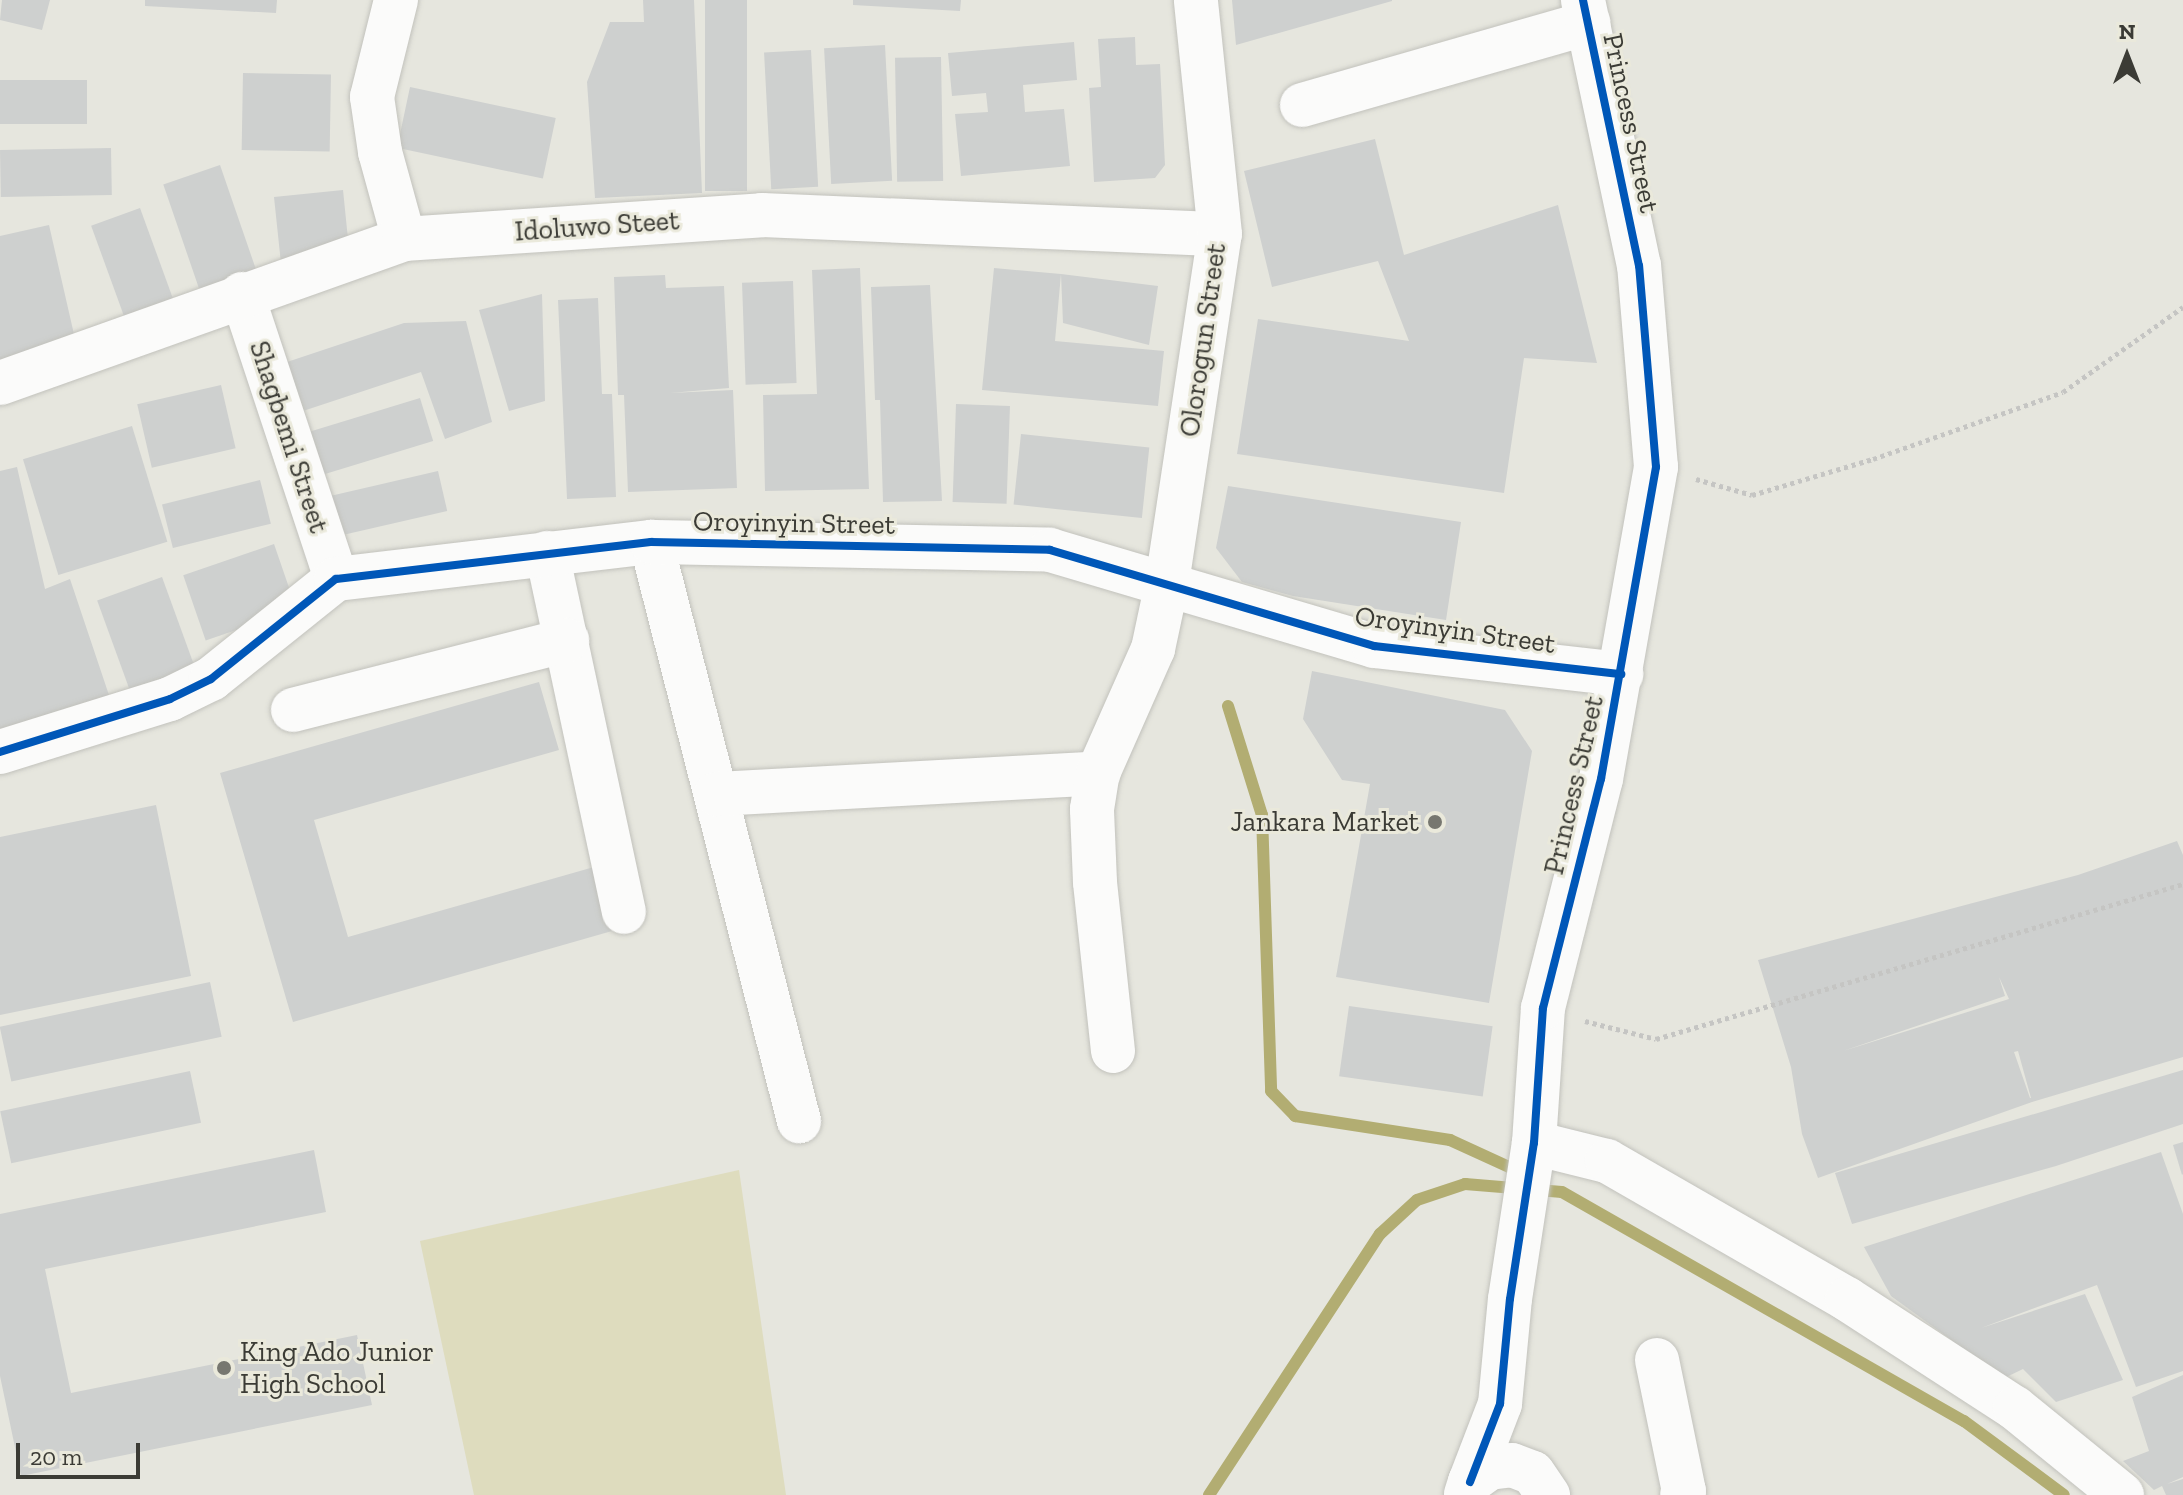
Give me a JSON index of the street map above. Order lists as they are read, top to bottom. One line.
{"streets":{"street":["Princess Street","Idoluwo Steet","Olorogun Street","Shagbemi Street","Oroyinyin Street"]},"crossings":[["Princess Street","Oroyinyin Street"],["Idoluwo Steet","Olorogun Street"],["Idoluwo Steet","Shagbemi Street"],["Olorogun Street","Oroyinyin Street"],["Shagbemi Street","Oroyinyin Street"]],"places":["Jankara Market","King Ado Junior High School"],"scale_bar":"20 m","north":"top"}
